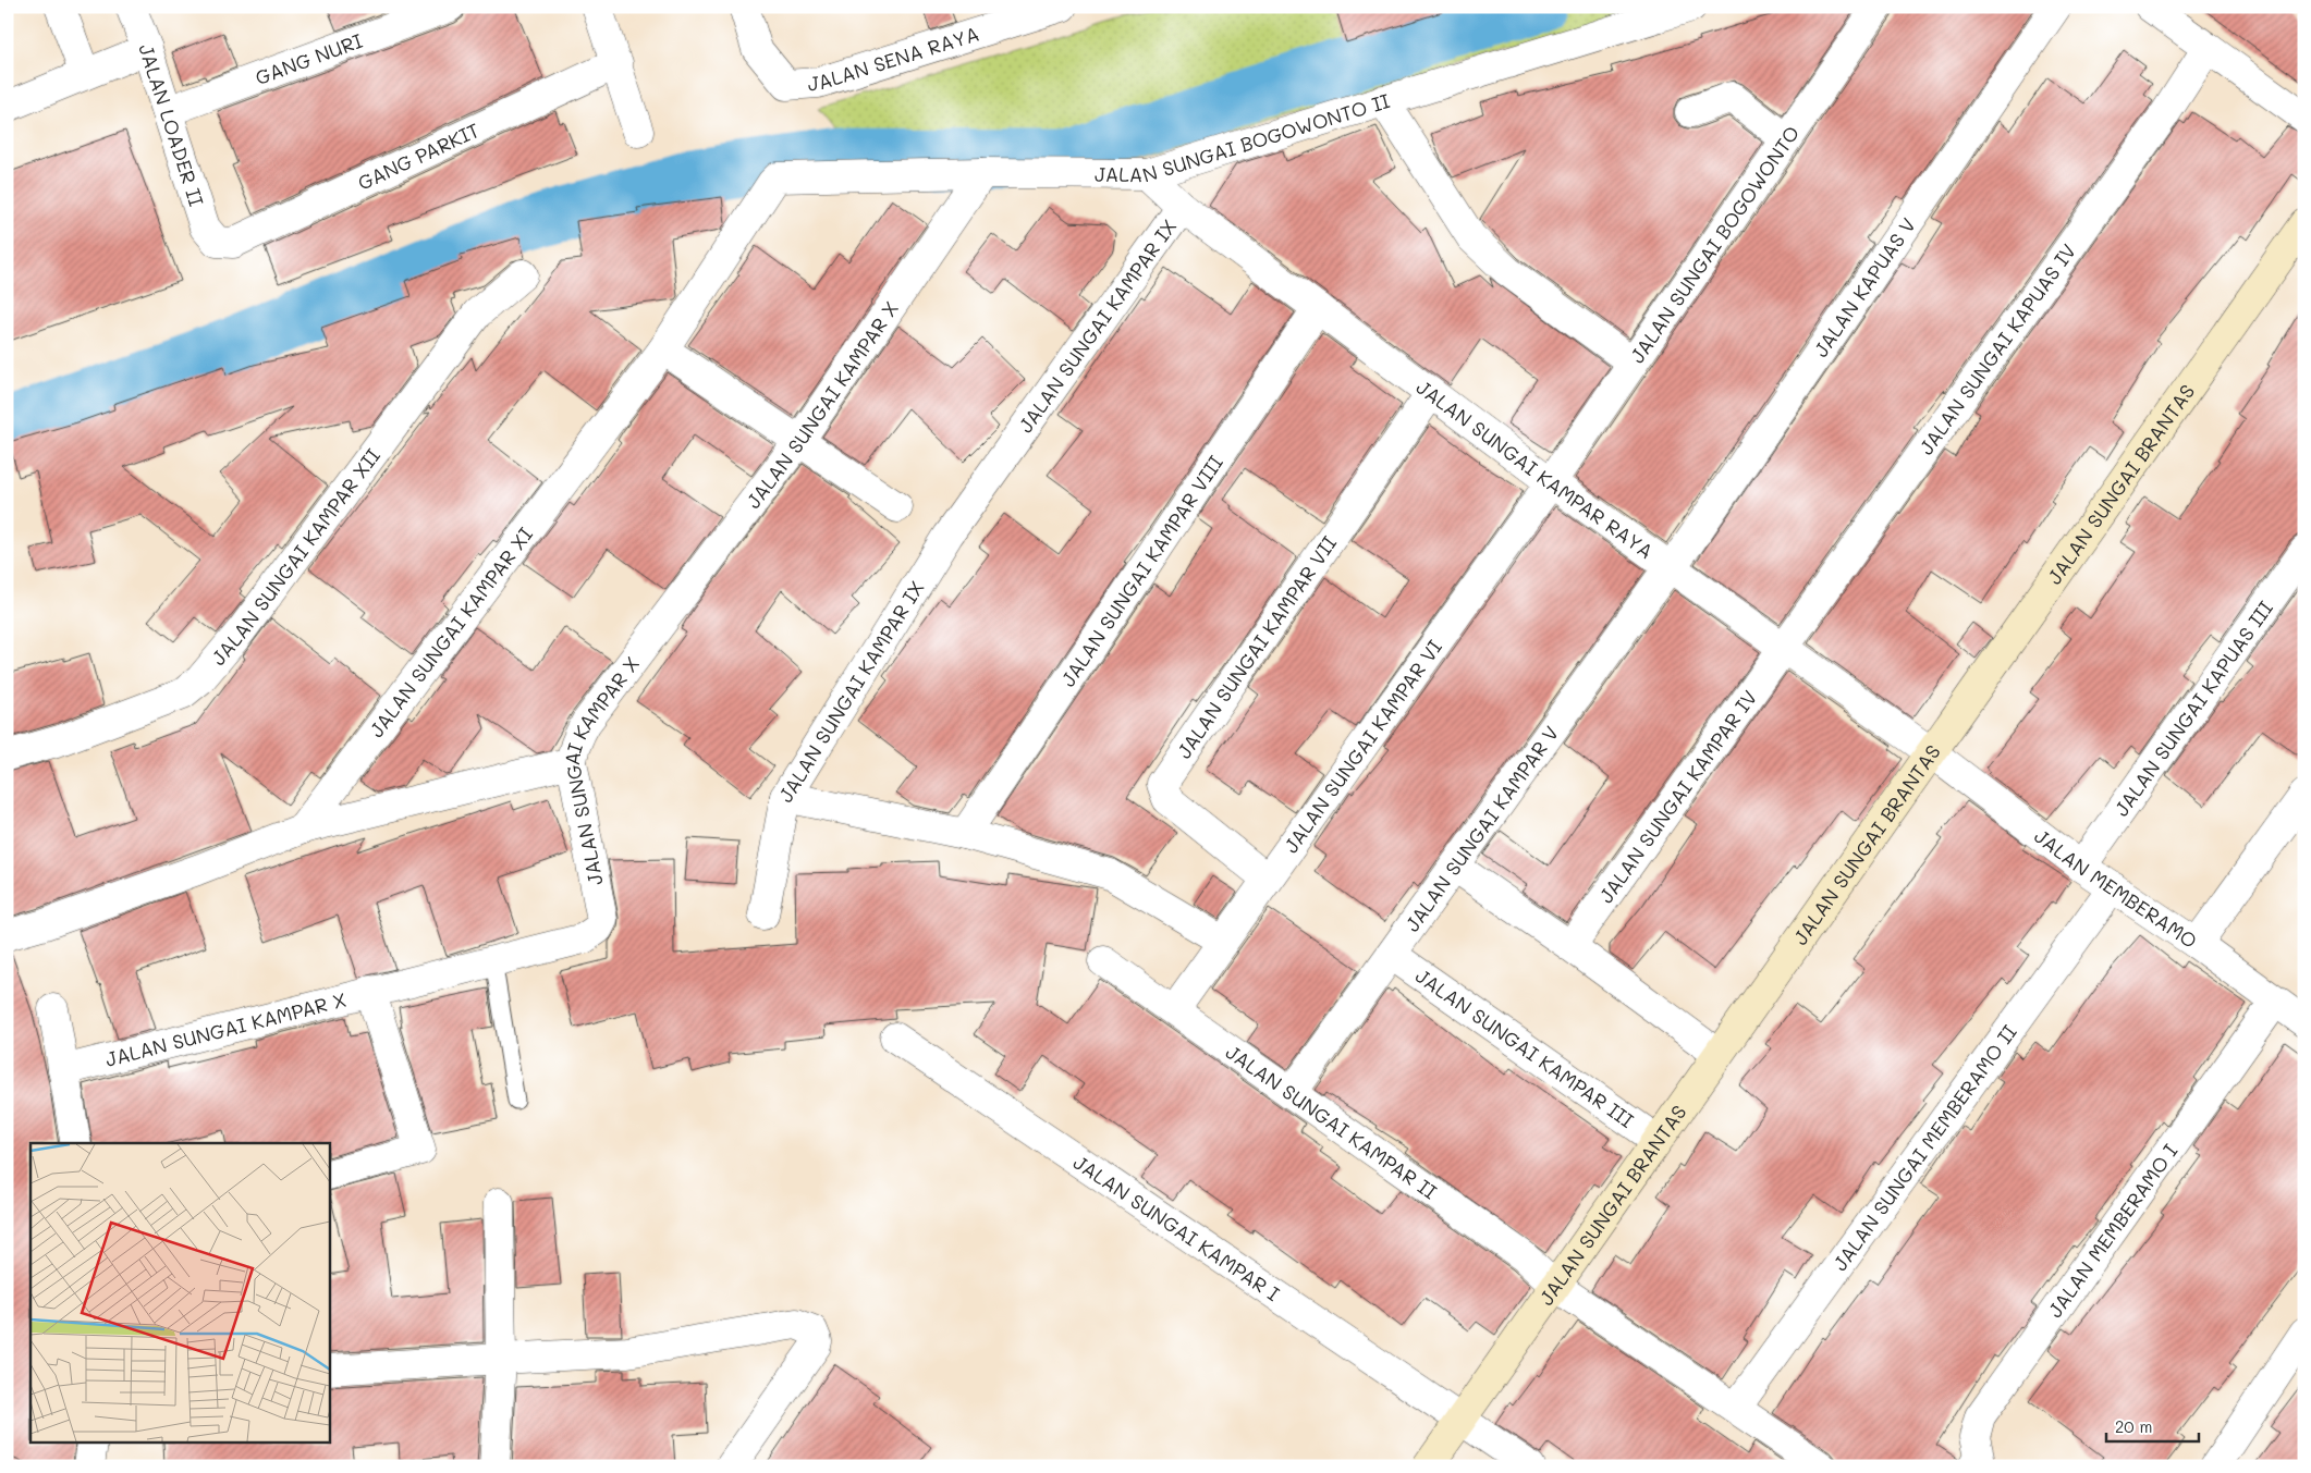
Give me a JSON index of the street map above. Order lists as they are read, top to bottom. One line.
{"streets":{"street":["JALAN SENA RAYA","GANG NURI","JALAN LOADER II","JALAN SUNGAI BOGOWONTO II","GANG PARKIT","JALAN SUNGAI BOGOWONTO","JALAN KAPUAS V","JALAN SUNGAI KAMPAR IX","JALAN SUNGAI KAPUAS IV","JALAN SUNGAI KAMPAR X","JALAN SUNGAI KAMPAR RAYA","JALAN SUNGAI BRANTAS","JALAN SUNGAI KAMPAR XII","JALAN SUNGAI KAMPAR VIII","JALAN SUNGAI KAMPAR XI","JALAN SUNGAI KAMPAR VII","JALAN SUNGAI KAPUAS III","JALAN SUNGAI KAMPAR VI","JALAN SUNGAI KAMPAR IV","JALAN SUNGAI KAMPAR V","JALAN MEMBERAMO","JALAN SUNGAI KAMPAR III","JALAN SUNGAI KAMPAR II","JALAN SUNGAI MEMBERAMO II","JALAN SUNGAI KAMPAR I","JALAN MEMBERAMO I"]},"crossings":[["GANG NURI","JALAN LOADER II"],["JALAN LOADER II","GANG PARKIT"],["JALAN SUNGAI BOGOWONTO II","JALAN SUNGAI KAMPAR X"],["JALAN SUNGAI BOGOWONTO II","JALAN SUNGAI KAMPAR RAYA"],["JALAN SUNGAI BOGOWONTO II","JALAN SUNGAI KAMPAR XI"],["JALAN SUNGAI BOGOWONTO","JALAN SUNGAI KAMPAR RAYA"],["JALAN SUNGAI BOGOWONTO","JALAN SUNGAI KAMPAR VI"],["JALAN KAPUAS V","JALAN SUNGAI KAMPAR RAYA"],["JALAN KAPUAS V","JALAN SUNGAI KAMPAR V"],["JALAN SUNGAI KAMPAR IX","JALAN SUNGAI KAMPAR RAYA"],["JALAN SUNGAI KAMPAR IX","JALAN SUNGAI KAMPAR VIII"],["JALAN SUNGAI KAMPAR IX","JALAN SUNGAI KAMPAR VI"],["JALAN SUNGAI KAPUAS IV","JALAN SUNGAI KAMPAR RAYA"],["JALAN SUNGAI KAPUAS IV","JALAN SUNGAI KAMPAR IV"],["JALAN SUNGAI KAMPAR RAYA","JALAN SUNGAI BRANTAS"],["JALAN SUNGAI KAMPAR RAYA","JALAN SUNGAI KAMPAR VIII"],["JALAN SUNGAI KAMPAR RAYA","JALAN SUNGAI KAMPAR VII"],["JALAN SUNGAI KAMPAR RAYA","JALAN SUNGAI KAMPAR VI"],["JALAN SUNGAI KAMPAR RAYA","JALAN SUNGAI KAMPAR IV"],["JALAN SUNGAI KAMPAR RAYA","JALAN SUNGAI KAMPAR V"],["JALAN SUNGAI KAMPAR RAYA","JALAN MEMBERAMO"],["JALAN SUNGAI BRANTAS","JALAN MEMBERAMO"],["JALAN SUNGAI BRANTAS","JALAN SUNGAI KAMPAR III"],["JALAN SUNGAI BRANTAS","JALAN SUNGAI KAMPAR II"],["JALAN SUNGAI BRANTAS","JALAN SUNGAI KAMPAR I"],["JALAN SUNGAI KAMPAR VII","JALAN SUNGAI KAMPAR VI"],["JALAN SUNGAI KAPUAS III","JALAN MEMBERAMO"],["JALAN SUNGAI KAMPAR VI","JALAN SUNGAI KAMPAR II"],["JALAN SUNGAI KAMPAR V","JALAN SUNGAI KAMPAR III"],["JALAN SUNGAI KAMPAR V","JALAN SUNGAI KAMPAR II"],["JALAN MEMBERAMO","JALAN SUNGAI MEMBERAMO II"],["JALAN MEMBERAMO","JALAN MEMBERAMO I"],["JALAN SUNGAI KAMPAR II","JALAN SUNGAI MEMBERAMO II"]],"scale_bar":"20 m"}
